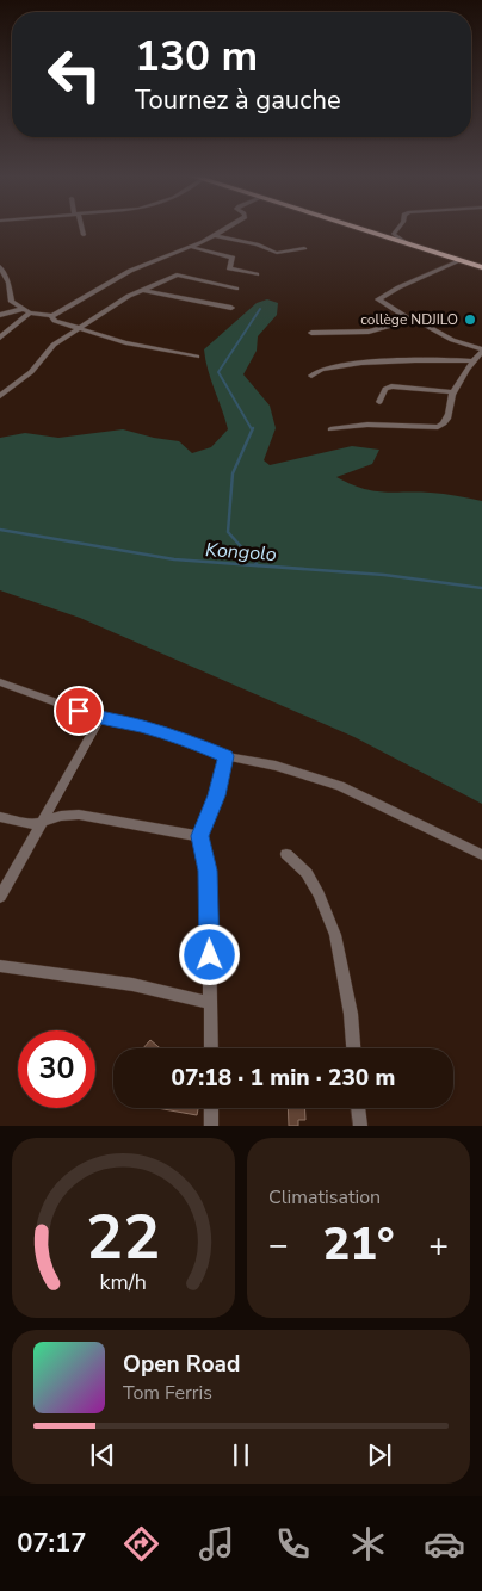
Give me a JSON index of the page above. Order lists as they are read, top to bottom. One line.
{"water":["Kongolo"],"places":["collège NDJILO"],"page":{"turn":["130 m","Tournez à gauche"],"limit":"30","trip":"07:18 · 1 min · 230 m","tile":"Climatisation","heat":["−","21°","+"],"song":["Open Road","Tom Ferris"],"tabs":"07:17","gauge":["22","km/h"]}}
